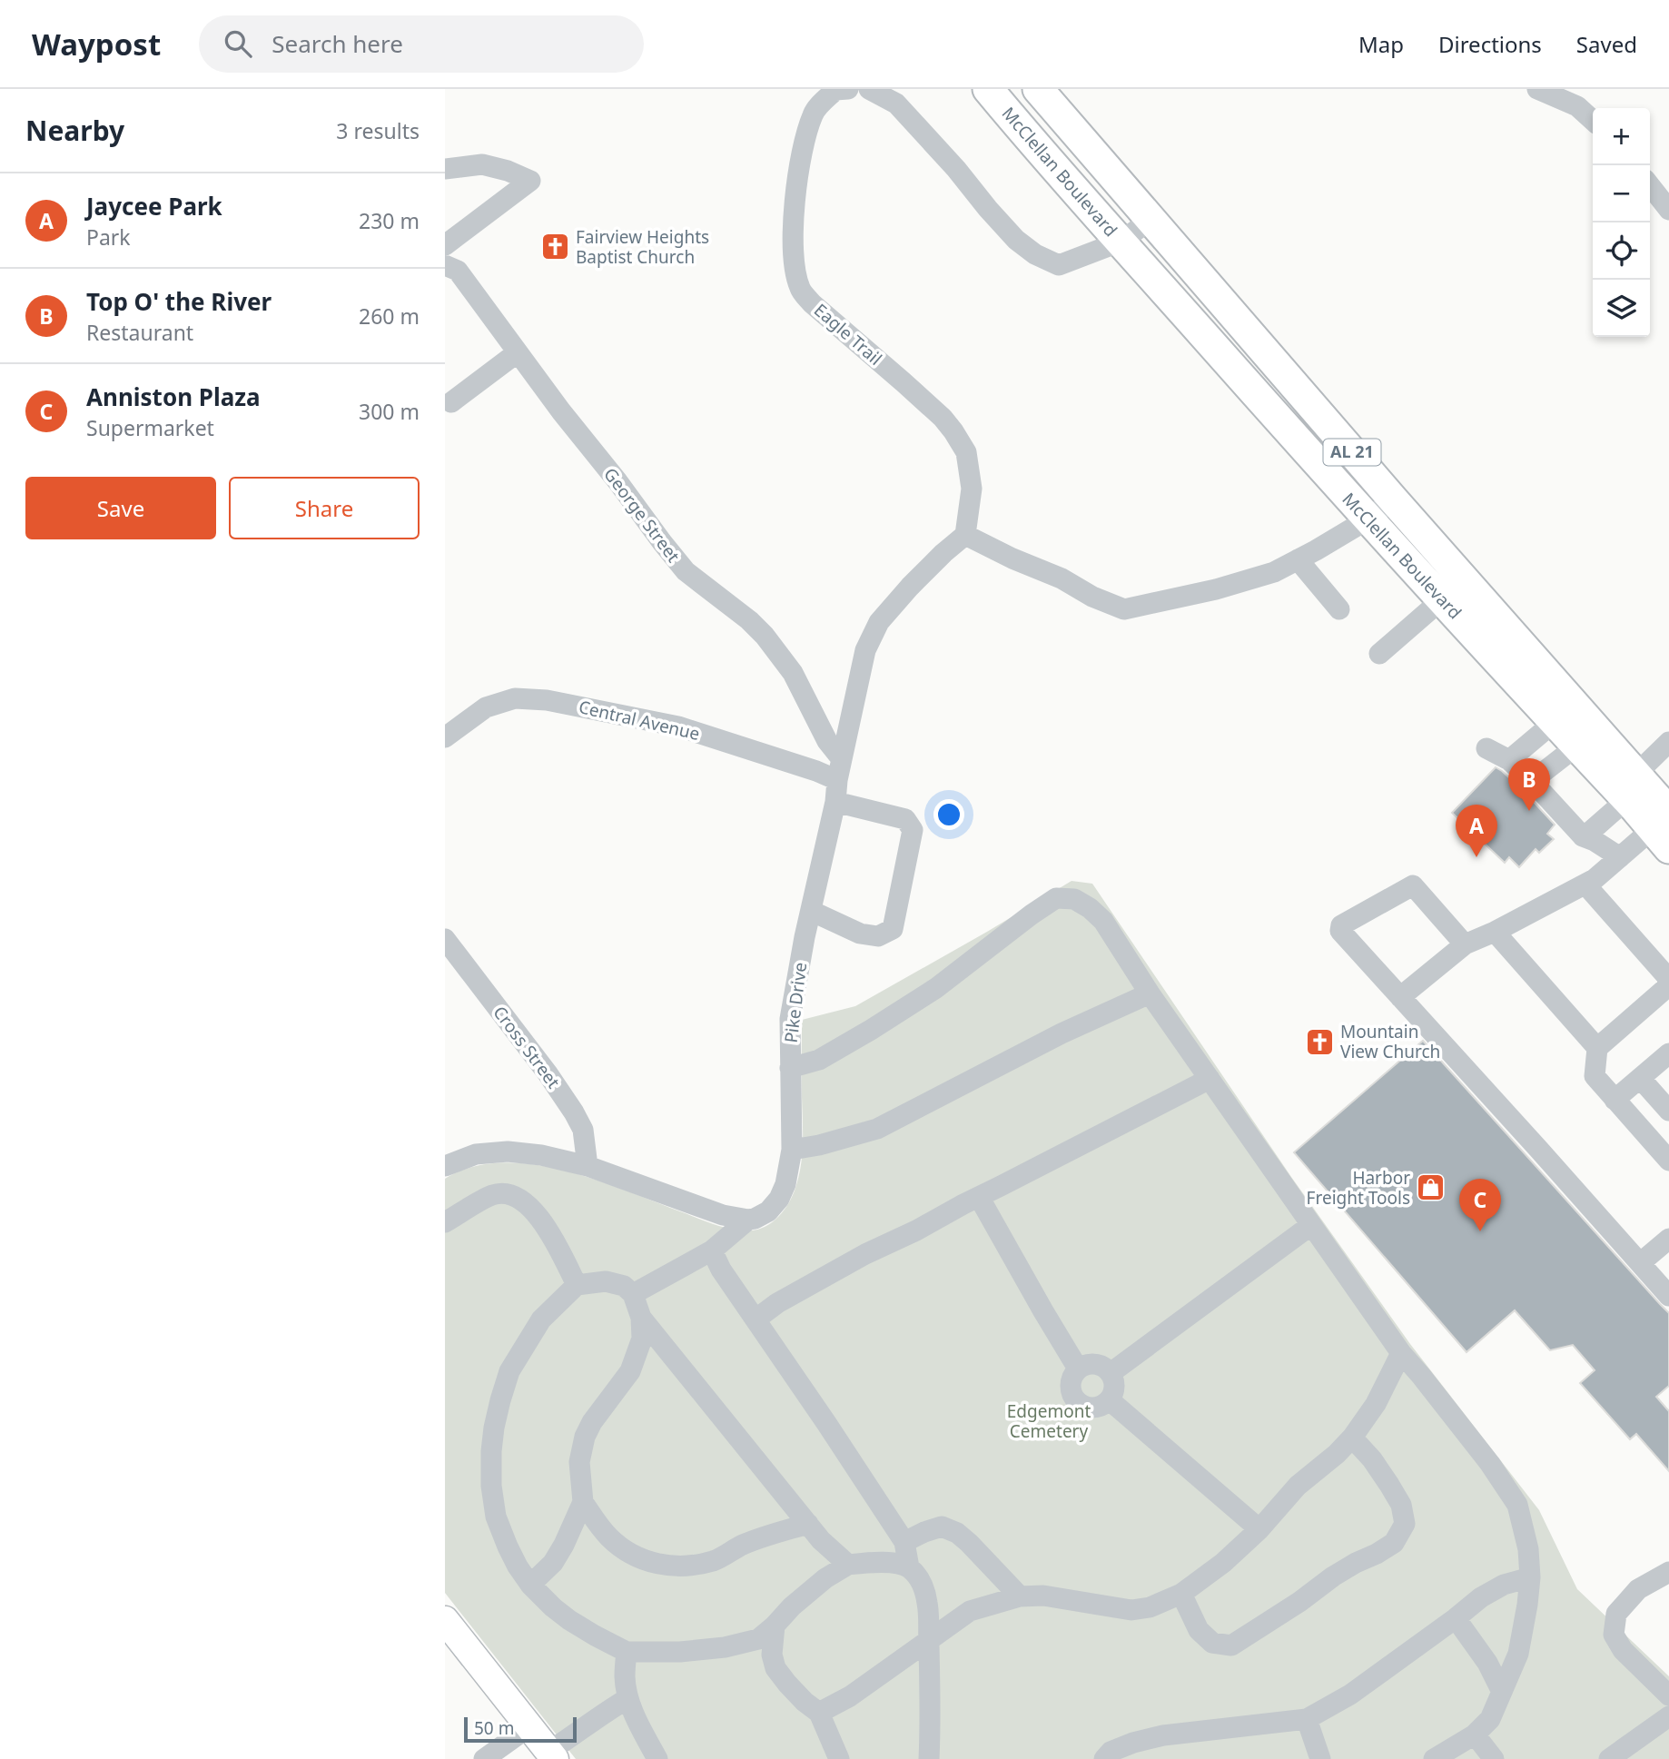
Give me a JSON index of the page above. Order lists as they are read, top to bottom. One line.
{"streets":{"highway":["McClellan Boulevard","AL 21"],"street":["Eagle Trail","George Street","Central Avenue","Pike Drive","Cross Street"]},"crossings":[["Eagle Trail","Pike Drive"],["George Street","Pike Drive"],["Central Avenue","Pike Drive"]],"parks":["Edgemont Cemetery"],"places":{"church":["Fairview Heights Baptist Church","Mountain View Church"],"shop":["Harbor Freight Tools"]},"scale_bar":"50 m","page":{"header":"Waypost","search":"Search here","nav":["Map","Directions","Saved"],"heading":["Nearby","3 results"],"map_buttons":["+","−"],"list":[{"mark":"A","name":"Jaycee Park","note":"Park","value":"230 m"},{"mark":"B","name":"Top O' the River","note":"Restaurant","value":"260 m"},{"mark":"C","name":"Anniston Plaza","note":"Supermarket","value":"300 m"}],"buttons":["Save","Share"],"pins":["B","A","C"],"scale":"50 m"}}
